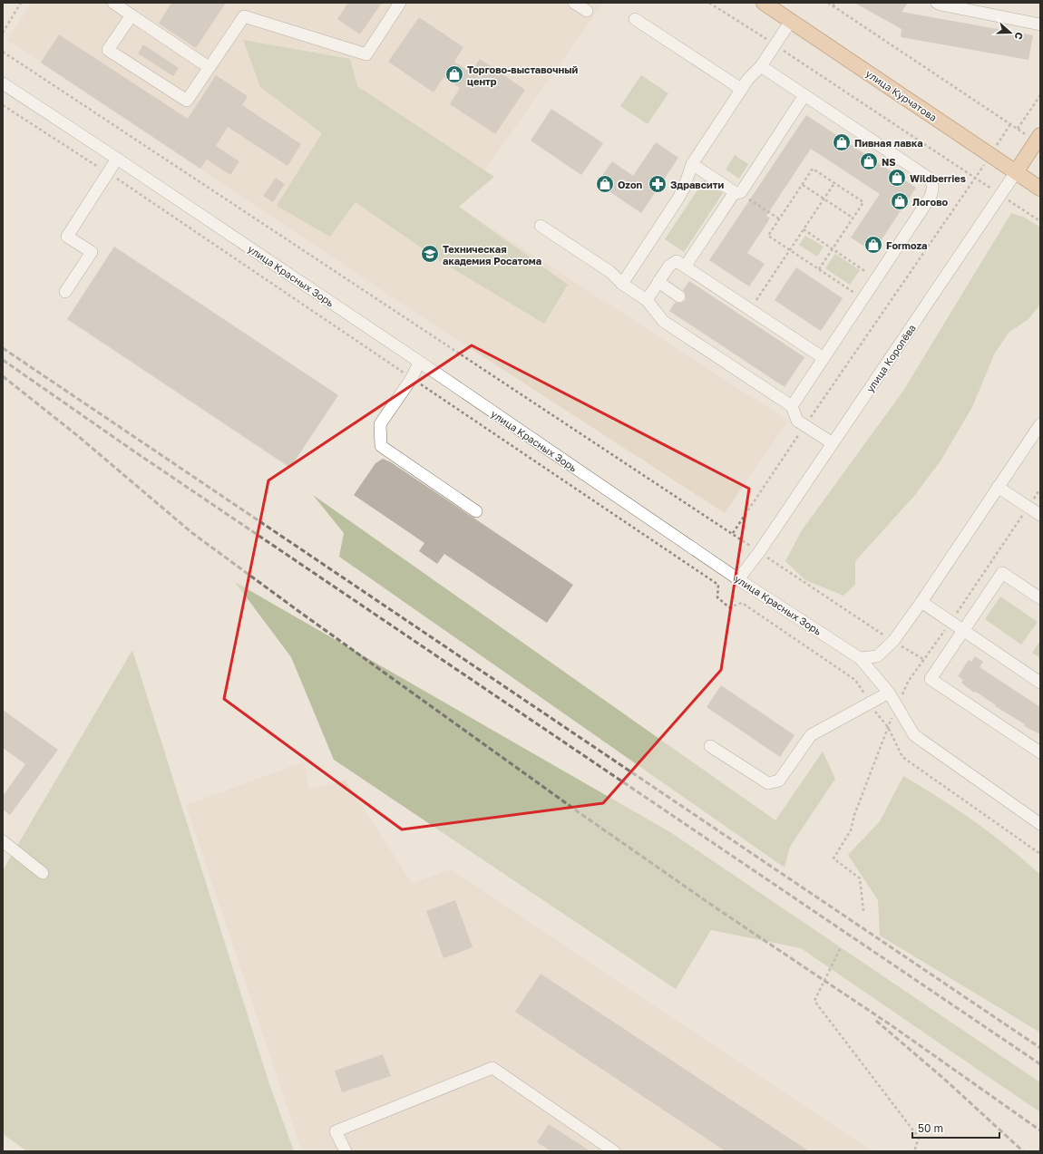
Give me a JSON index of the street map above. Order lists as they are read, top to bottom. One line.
{"streets":{"main road":["улица Курчатова","улица Королёва"],"street":["улица Красных Зорь"]},"crossings":[["улица Курчатова","улица Королёва"],["улица Красных Зорь","улица Королёва"]],"places":{"shop":["Торгово-выставочный центр","Пивная лавка","NS","Wildberries","Ozon","Логово","Formoza"],"pharmacy":["Здравсити"],"school or university":["Техническая академия Росатома"]},"scale_bar":"50 m","north":"right"}
